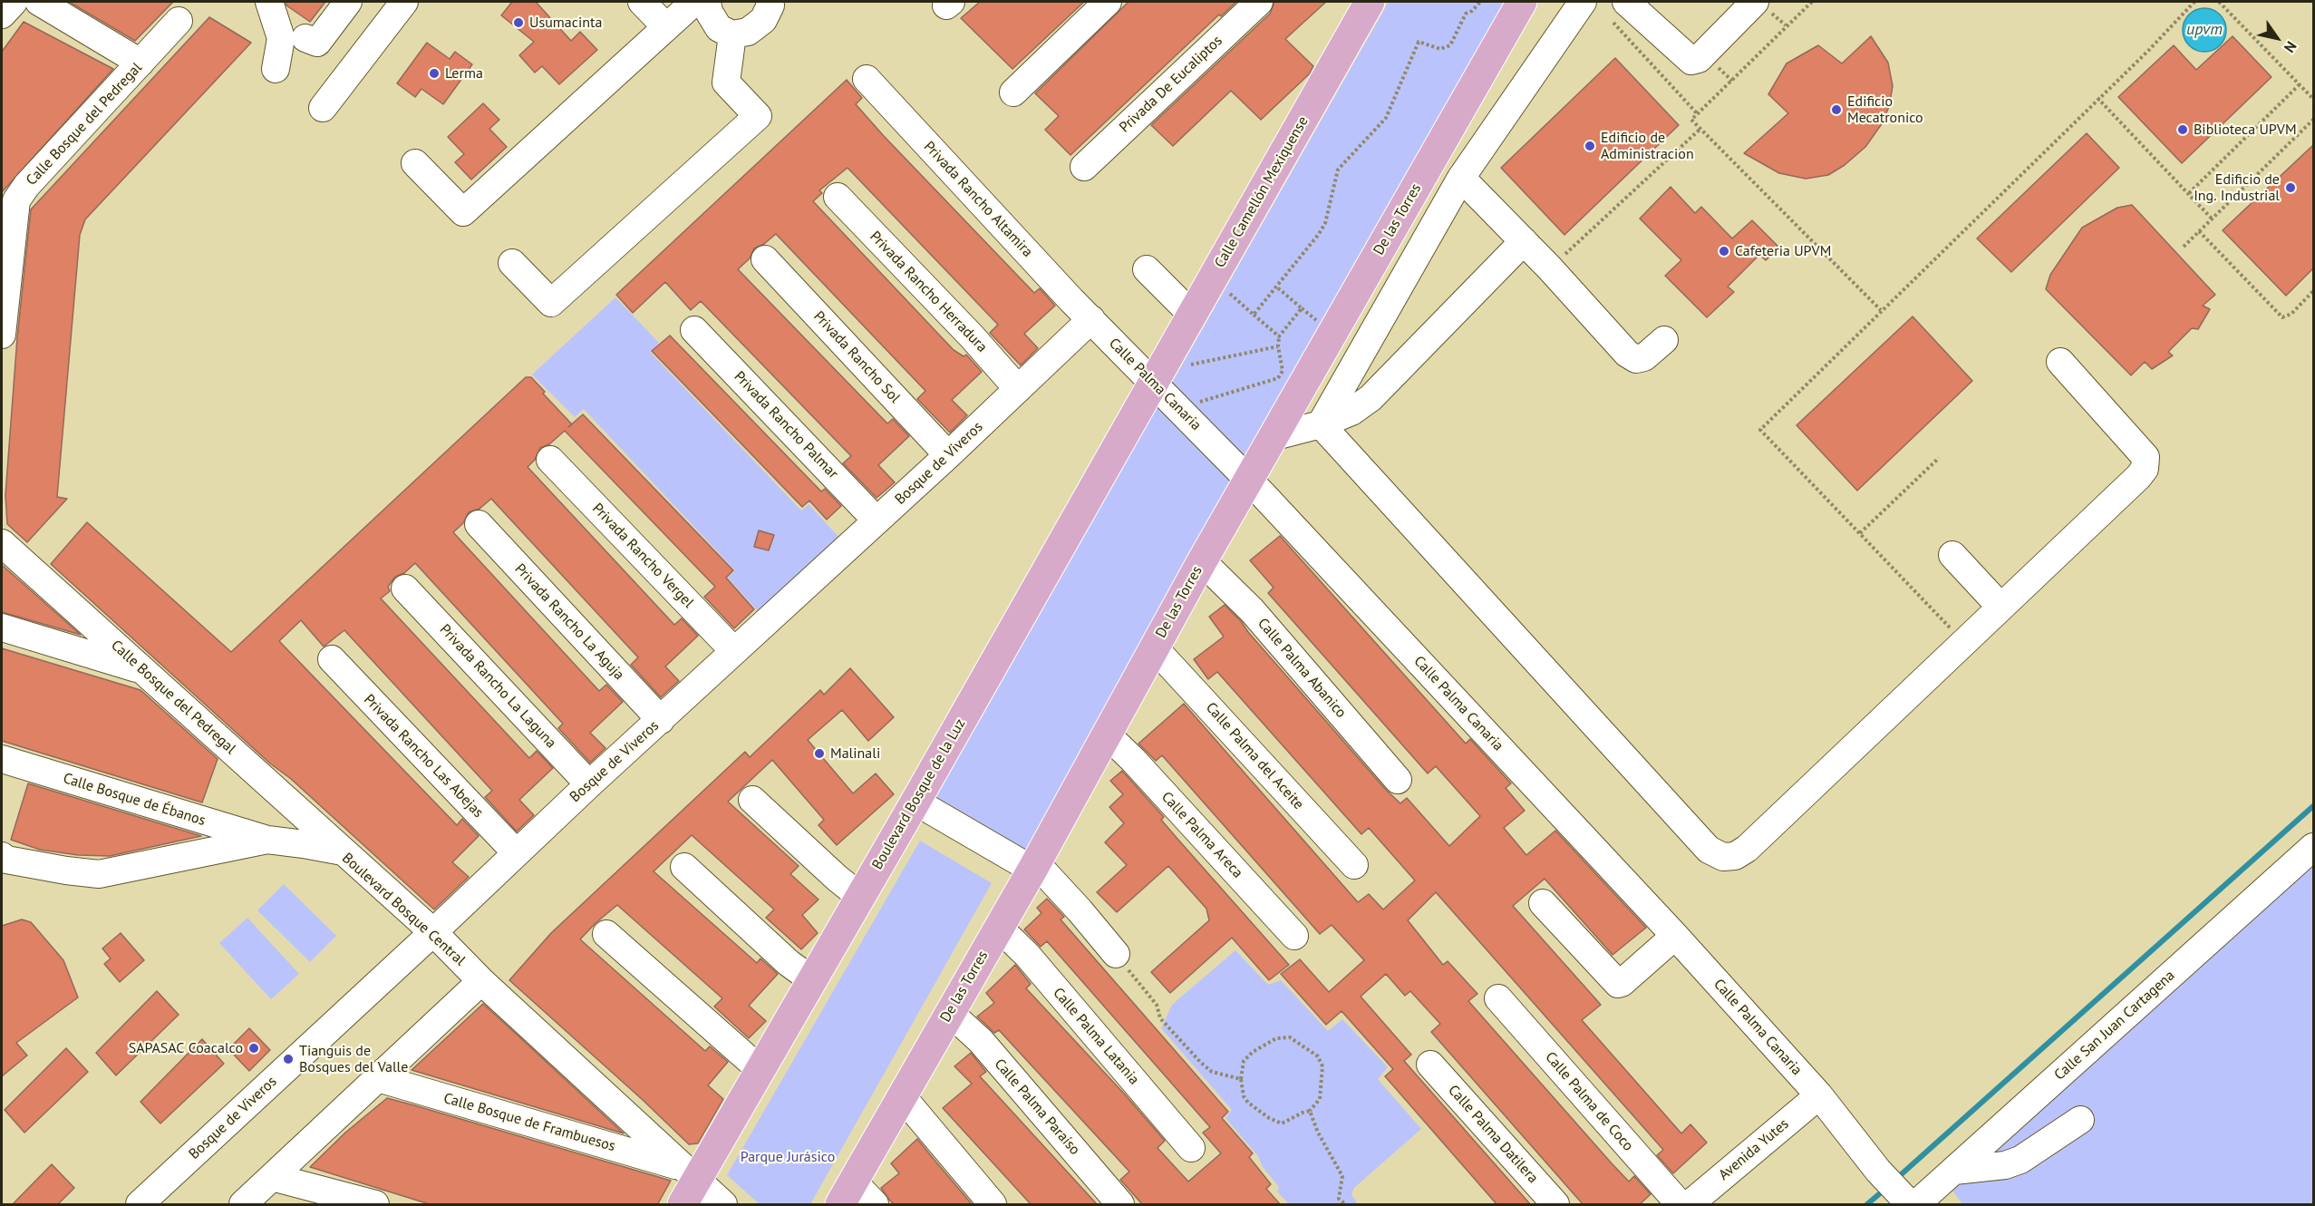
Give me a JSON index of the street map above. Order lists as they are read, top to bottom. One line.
{"streets":{"main road":["Calle Camellón Mexiquense","De las Torres","Boulevard Bosque de la Luz"],"street":["Privada De Eucaliptos","Calle Bosque del Pedregal","Privada Rancho Altamira","Privada Rancho Herradura","Privada Rancho Sol","Calle Palma Canaria","Privada Rancho Palmar","Bosque de Viveros","Privada Rancho Vergel","Privada Rancho La Aguja","Calle Palma Abanico","Privada Rancho La Laguna","Privada Rancho Las Abejas","Calle Palma del Aceite","Calle Bosque de Ébanos","Calle Palma Areca","Boulevard Bosque Central","Calle San Juan Cartagena","Calle Palma Latania","Calle Palma de Coco","Calle Palma Paraíso","Calle Bosque de Frambuesos","Calle Palma Datilera","Avenida Yutes"]},"crossings":[["Calle Bosque del Pedregal","Boulevard Bosque Central"],["Calle Camellón Mexiquense","Calle Palma Canaria"],["Calle Camellón Mexiquense","Boulevard Bosque de la Luz"],["Privada Rancho Altamira","Calle Palma Canaria"],["Privada Rancho Altamira","Bosque de Viveros"],["De las Torres","Calle Palma Canaria"],["De las Torres","Calle Palma Abanico"],["De las Torres","Calle Palma del Aceite"],["De las Torres","Calle Palma Areca"],["De las Torres","Calle Palma Latania"],["De las Torres","Calle Palma Paraíso"],["Privada Rancho Herradura","Bosque de Viveros"],["Privada Rancho Sol","Bosque de Viveros"],["Calle Palma Canaria","Bosque de Viveros"],["Calle Palma Canaria","Boulevard Bosque de la Luz"],["Calle Palma Canaria","Calle San Juan Cartagena"],["Calle Palma Canaria","Avenida Yutes"],["Privada Rancho Palmar","Bosque de Viveros"],["Bosque de Viveros","Privada Rancho Vergel"],["Bosque de Viveros","Privada Rancho La Aguja"],["Bosque de Viveros","Privada Rancho La Laguna"],["Bosque de Viveros","Privada Rancho Las Abejas"],["Bosque de Viveros","Boulevard Bosque Central"],["Boulevard Bosque de la Luz","Boulevard Bosque Central"],["Boulevard Bosque de la Luz","Calle Bosque de Frambuesos"],["Calle Bosque de Ébanos","Boulevard Bosque Central"],["Boulevard Bosque Central","Calle Bosque de Frambuesos"]],"water":["upvm"],"parks":["Parque Jurásico"],"places":["Usumacinta","Lerma","Edificio Mecatronico","Biblioteca UPVM","Edificio de Administracion","Edificio de Ing. Industrial","Cafeteria UPVM","Malinali","SAPASAC Coacalco","Tianguis de Bosques del Valle"],"north":"bottom right"}
